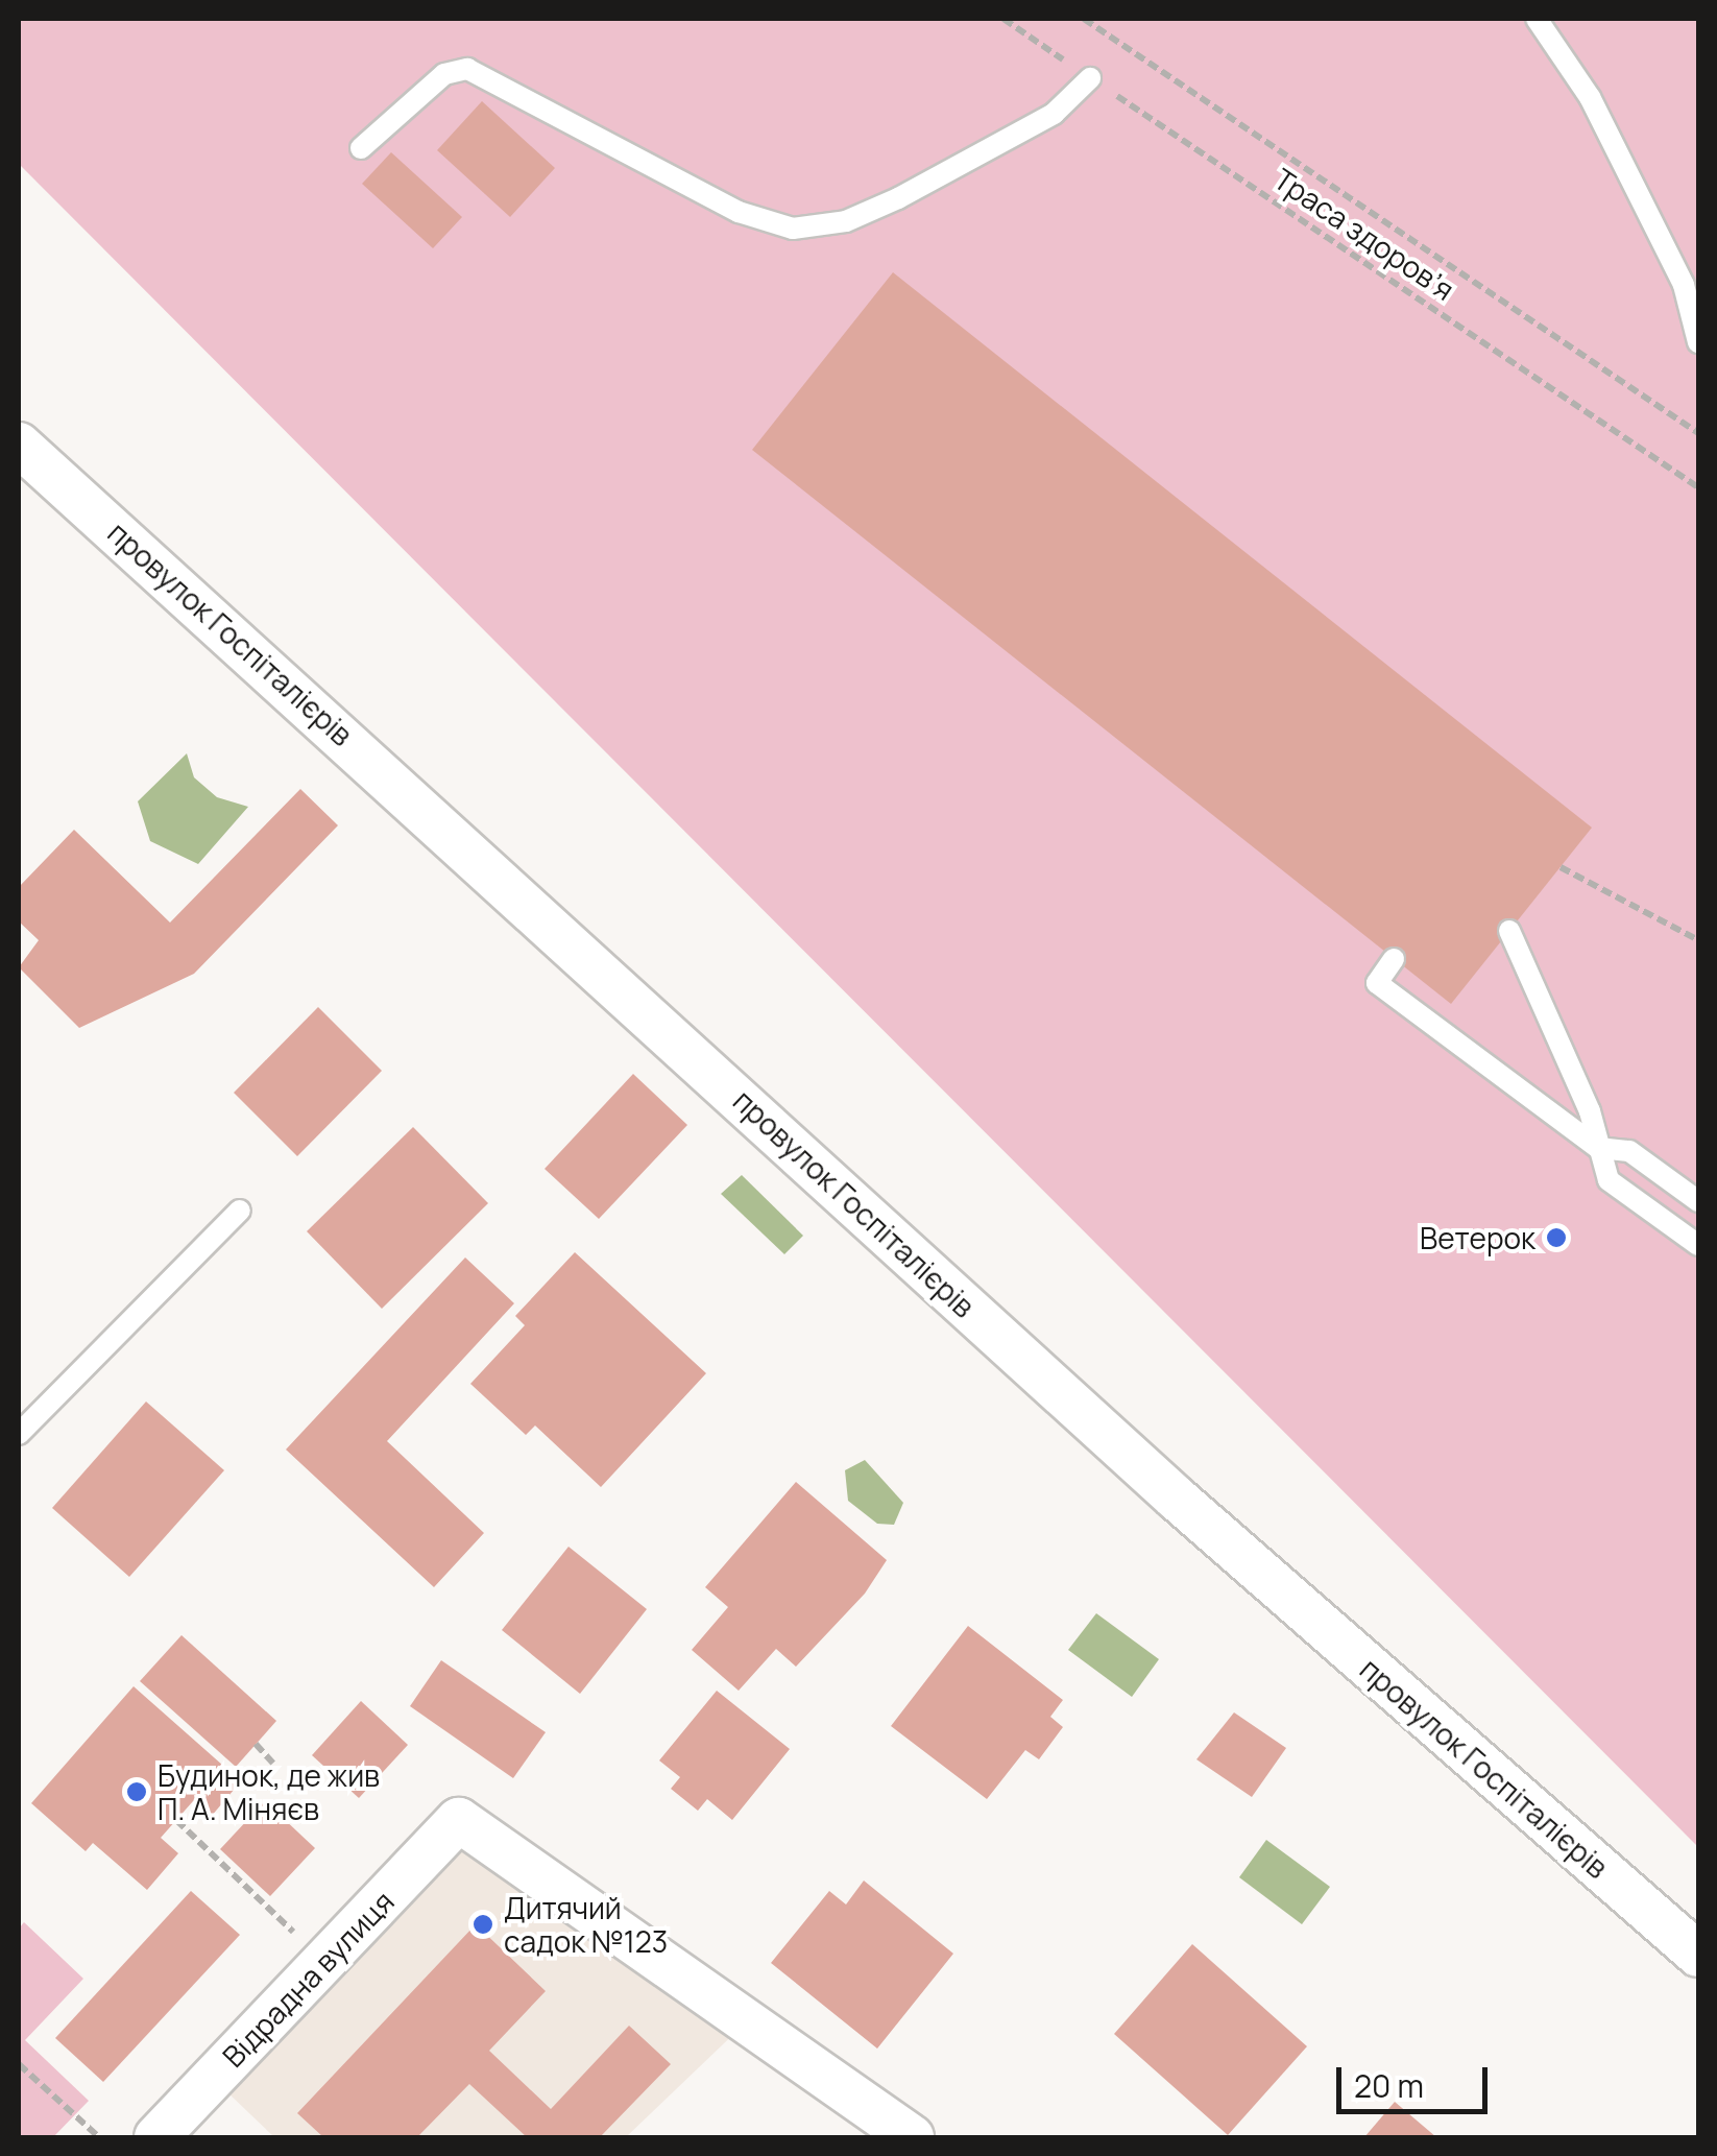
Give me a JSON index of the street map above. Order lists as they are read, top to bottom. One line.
{"streets":{"street":["провулок Госпіталієрів","Відрадна вулиця"],"path":["Траса здоров’я"]},"places":["Ветерок","Будинок, де жив П. А. Міняєв","Дитячий садок №123"],"scale_bar":"20 m"}
